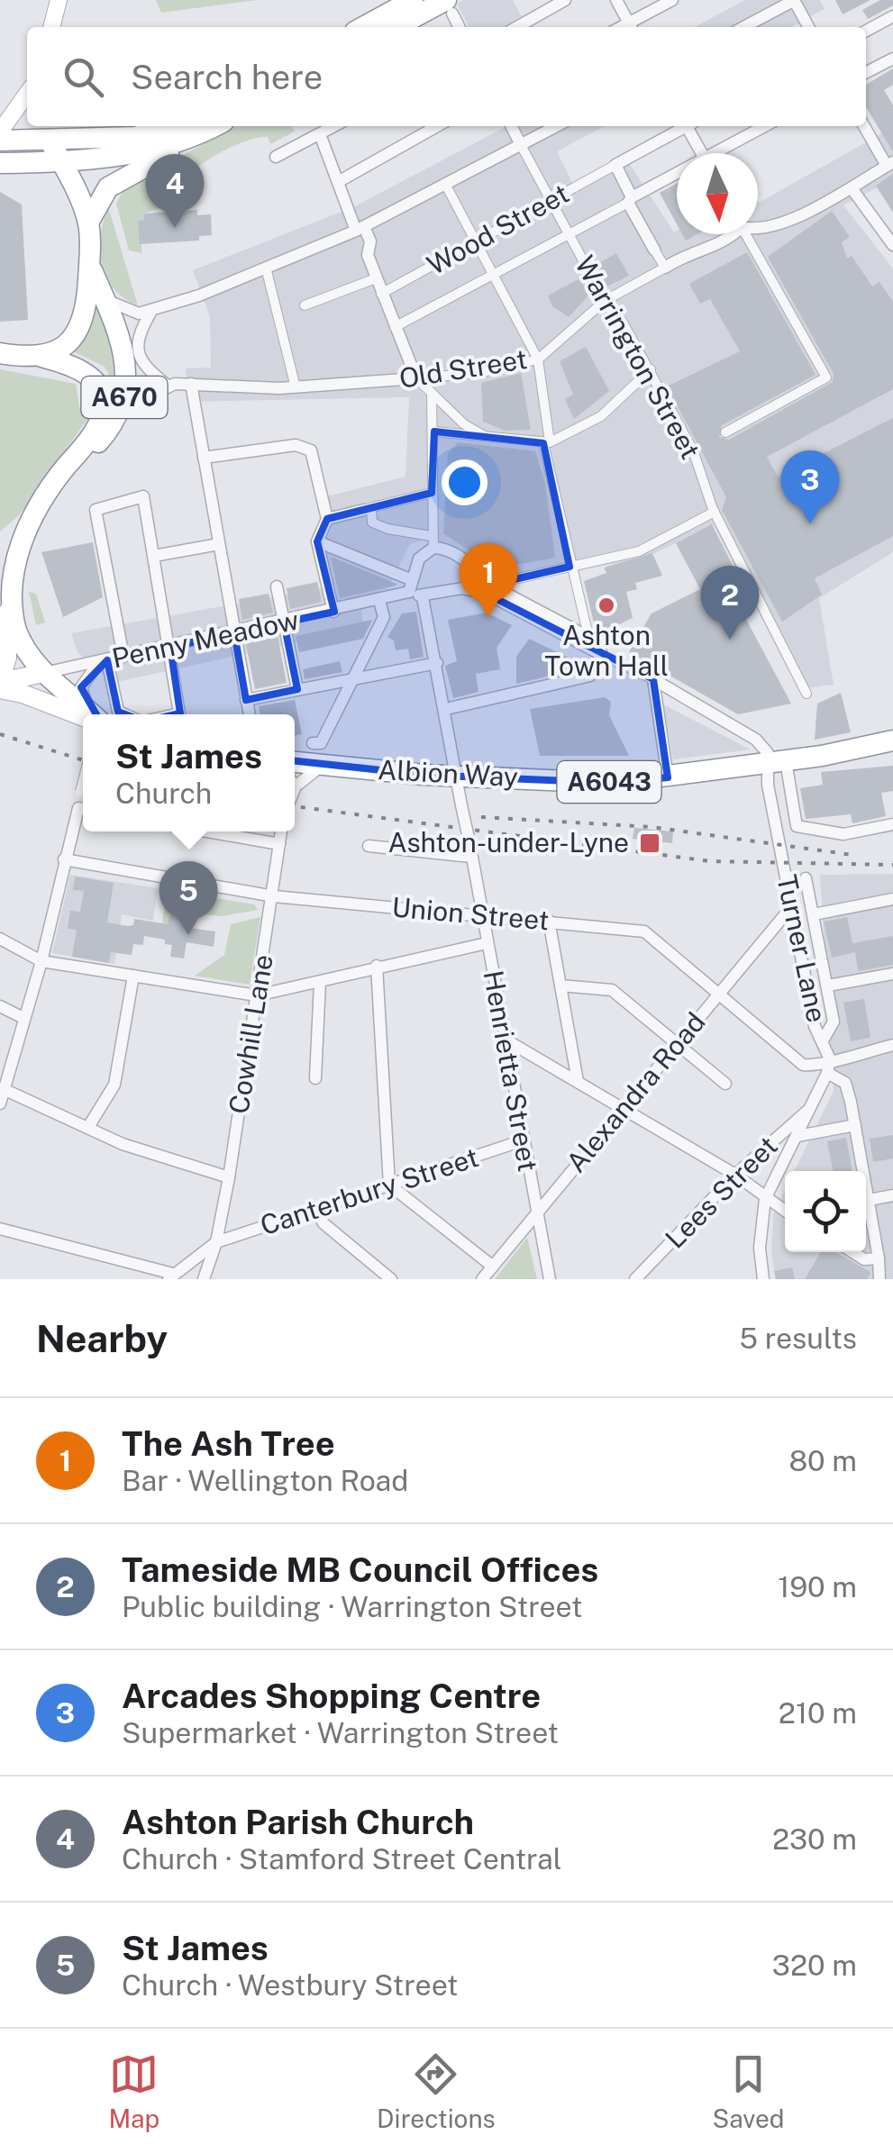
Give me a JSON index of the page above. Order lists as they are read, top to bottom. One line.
{"streets":{"highway":["A670","Albion Way","A6043"],"main road":["Penny Meadow"],"street":["Wood Street","Warrington Street","Old Street","Union Street","Turner Lane","Cowhill Lane","Henrietta Street","Alexandra Road","Canterbury Street","Lees Street"]},"crossings":[["Wood Street","Warrington Street"],["Warrington Street","Old Street"],["A670","Penny Meadow"],["Albion Way","A6043"],["Albion Way","Turner Lane"],["Albion Way","Henrietta Street"],["A6043","Turner Lane"],["Union Street","Turner Lane"],["Union Street","Cowhill Lane"],["Union Street","Henrietta Street"],["Union Street","Alexandra Road"],["Turner Lane","Alexandra Road"],["Cowhill Lane","Canterbury Street"],["Henrietta Street","Alexandra Road"],["Henrietta Street","Canterbury Street"]],"places":{"other":["Ashton Town Hall"],"transit":["Ashton-under-Lyne"]},"north":"bottom","page":{"search":"Search here","pins":["4","3","1","2","5"],"popup":["St James","Church"],"heading":["Nearby","5 results"],"list":[{"mark":"1","name":"The Ash Tree","note":"Bar · Wellington Road","value":"80 m"},{"mark":"2","name":"Tameside MB Council Offices","note":"Public building · Warrington Street","value":"190 m"},{"mark":"3","name":"Arcades Shopping Centre","note":"Supermarket · Warrington Street","value":"210 m"},{"mark":"4","name":"Ashton Parish Church","note":"Church · Stamford Street Central","value":"230 m"},{"mark":"5","name":"St James","note":"Church · Westbury Street","value":"320 m"}],"nav":["Map","Directions","Saved"]}}
